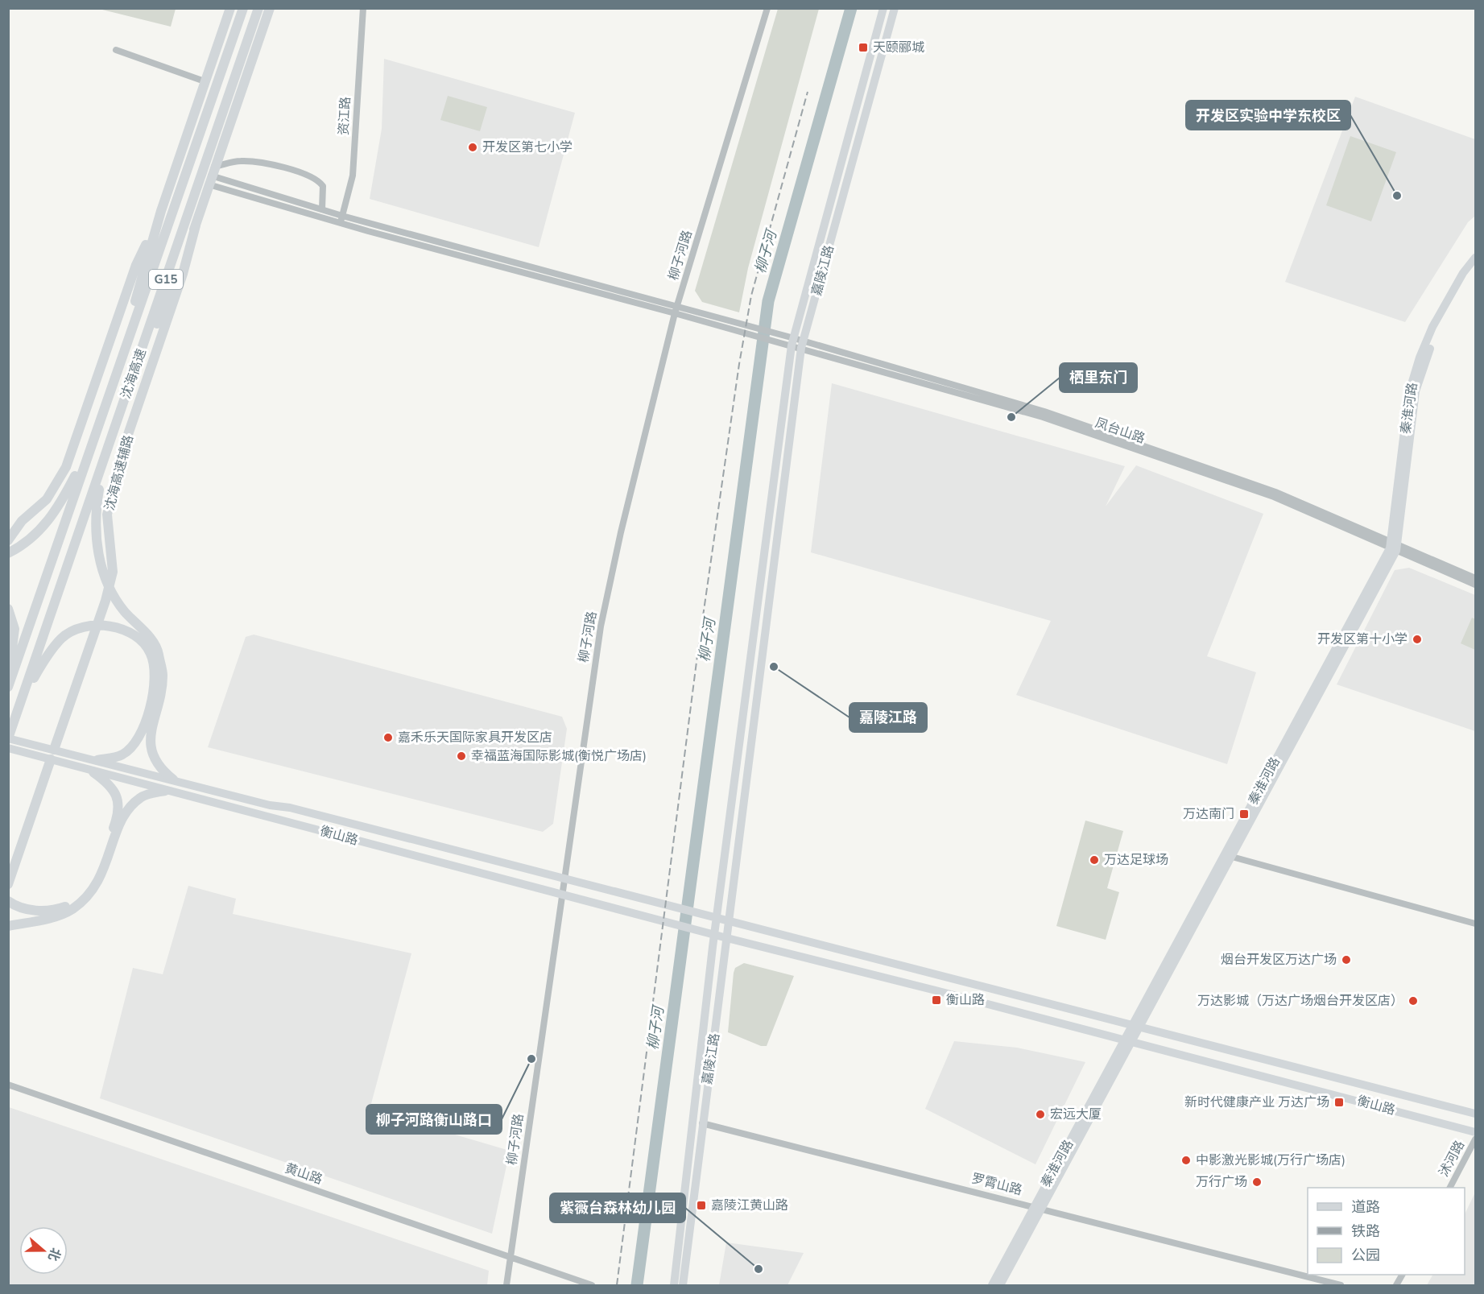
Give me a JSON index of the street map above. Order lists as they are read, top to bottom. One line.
{"streets":{"highway":["G15","沈海高速","沈海高速辅路"],"main road":["嘉陵江路","秦淮河路","衡山路"],"street":["资江路","柳子河路","凤台山路","沭河路","黄山路","罗霄山路"]},"crossings":[["柳子河路","凤台山路"],["柳子河路","衡山路"],["柳子河路","黄山路"],["嘉陵江路","凤台山路"],["嘉陵江路","衡山路"],["嘉陵江路","罗霄山路"],["沈海高速","沈海高速辅路"],["沈海高速","衡山路"],["秦淮河路","凤台山路"],["秦淮河路","衡山路"],["秦淮河路","罗霄山路"],["沈海高速辅路","衡山路"]],"water":["柳子河"],"places":{"transit":["天颐郦城","万达南门","衡山路","新时代健康产业 万达广场","嘉陵江黄山路"],"other":["开发区第七小学","开发区实验中学东校区","栖里东门","开发区第十小学","嘉陵江路","嘉禾乐天国际家具开发区店","幸福蓝海国际影城(衡悦广场店)","万达足球场","烟台开发区万达广场","万达影城（万达广场烟台开发区店）","柳子河路衡山路口","宏远大厦","中影激光影城(万行广场店)","万行广场","紫薇台森林幼儿园"]},"legend":["道路","铁路","公园"],"north":"right"}
